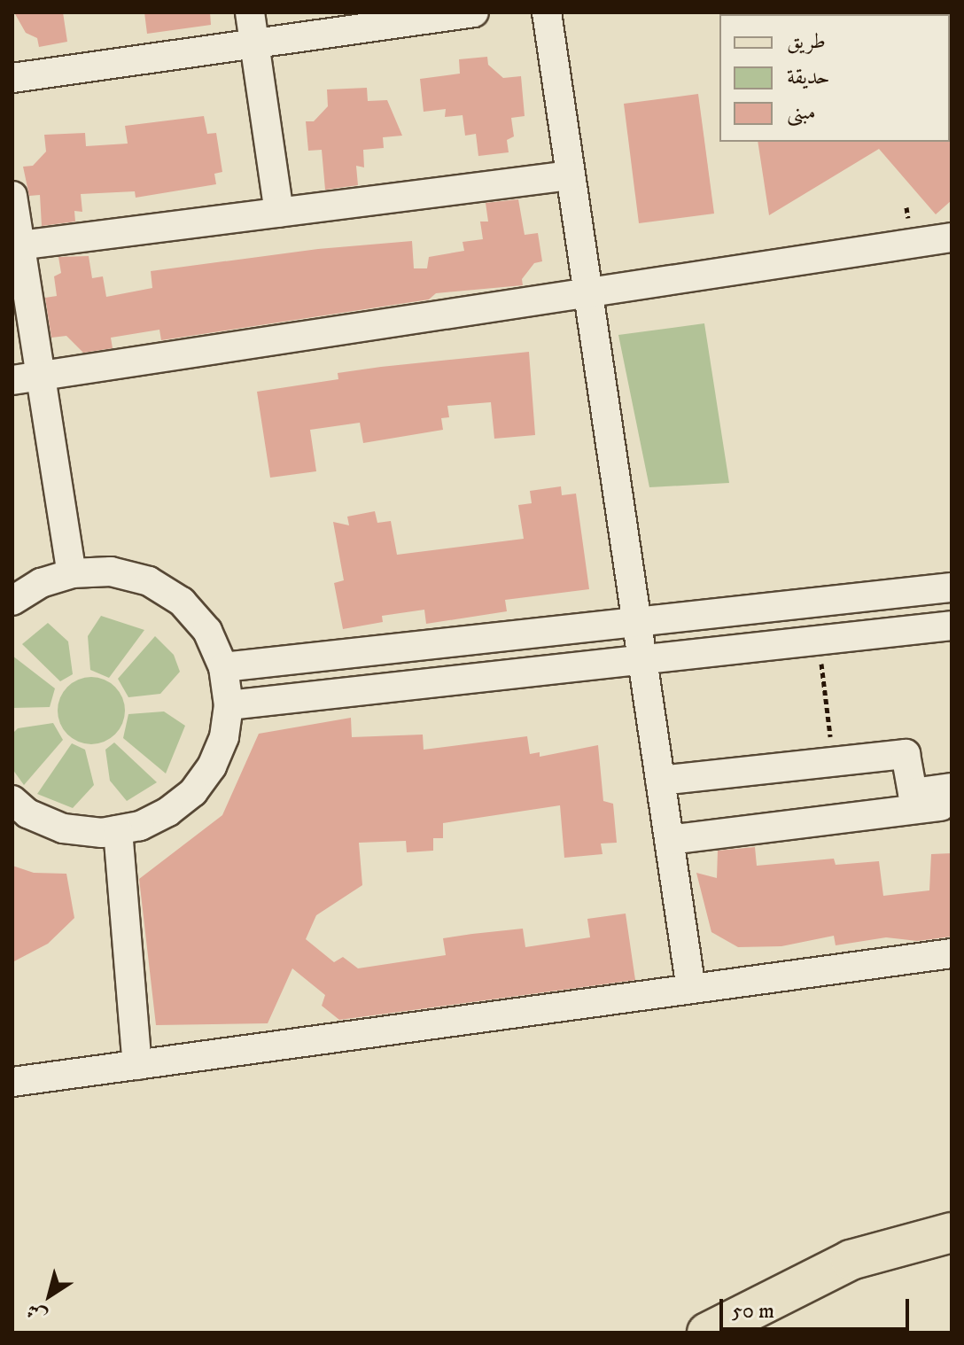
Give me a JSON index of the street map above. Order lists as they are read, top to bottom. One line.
{"legend":["طريق","حديقة","مبنى"],"scale_bar":"50 m","north":"bottom left"}
